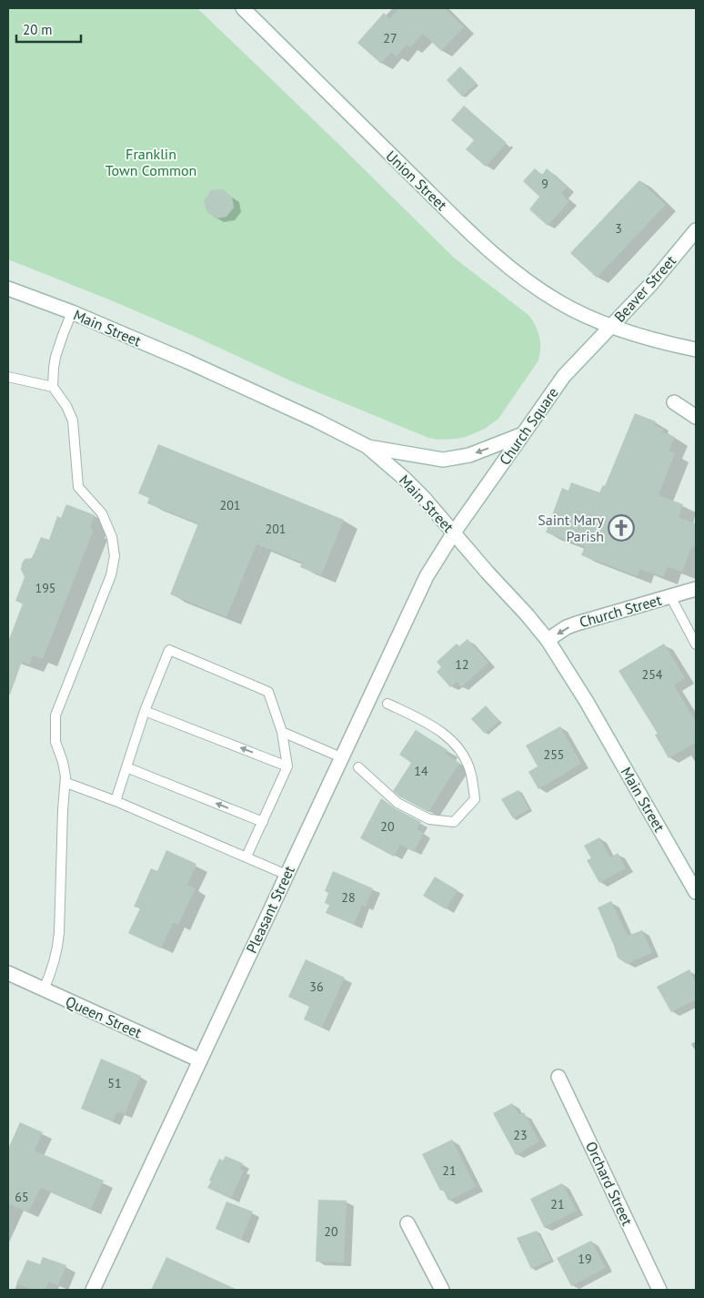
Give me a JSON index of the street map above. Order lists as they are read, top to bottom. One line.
{"streets":{"main road":["Union Street","Beaver Street","Main Street","Church Square","Church Street","Pleasant Street","Queen Street","Orchard Street"]},"crossings":[["Union Street","Beaver Street"],["Union Street","Church Square"],["Beaver Street","Church Square"],["Main Street","Church Square"],["Main Street","Church Street"],["Main Street","Pleasant Street"],["Church Square","Pleasant Street"],["Pleasant Street","Queen Street"]],"one_way":["Church Street"],"parks":["Franklin Town Common"],"places":{"church":["Saint Mary Parish"]},"house_numbers":["27","9","3","201","201","195","12","254","255","14","20","28","36","51","23","21","65","21","20","19"],"scale_bar":"20 m"}
